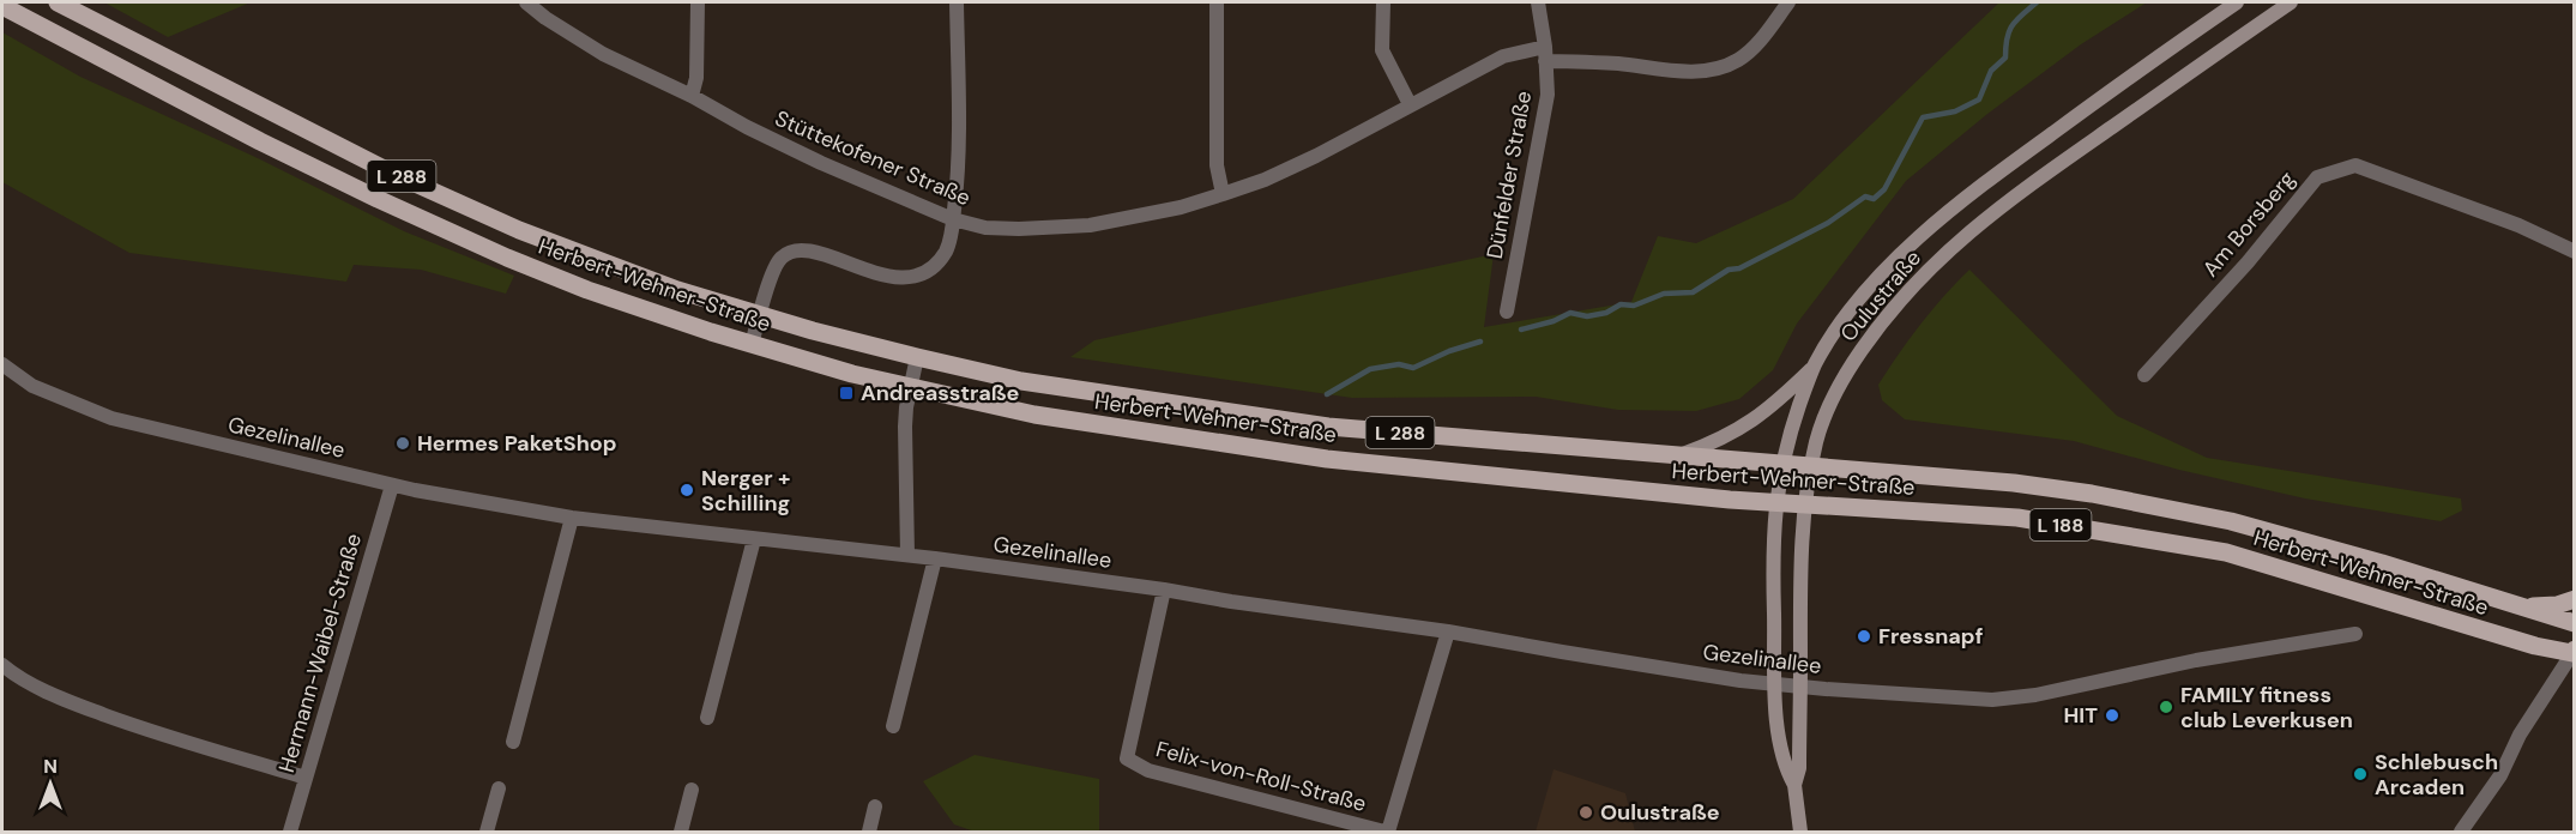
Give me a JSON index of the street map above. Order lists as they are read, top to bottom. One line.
{"streets":{"main road":["L 288","Herbert-Wehner-Straße","Oulustraße","L 188"],"street":["Stüttekofener Straße","Dünfelder Straße","Am Borsberg","Gezelinallee","Hermann-Waibel-Straße","Felix-von-Roll-Straße"]},"crossings":[["Stüttekofener Straße","Dünfelder Straße"],["Herbert-Wehner-Straße","Oulustraße"],["Oulustraße","Gezelinallee"],["Gezelinallee","Hermann-Waibel-Straße"],["Gezelinallee","Felix-von-Roll-Straße"]],"places":{"transit":["Andreasstraße"],"other":["Hermes PaketShop","Nerger + Schilling","Fressnapf","FAMILY fitness club Leverkusen","HIT","Schlebusch Arcaden","Oulustraße"]},"north":"top"}
